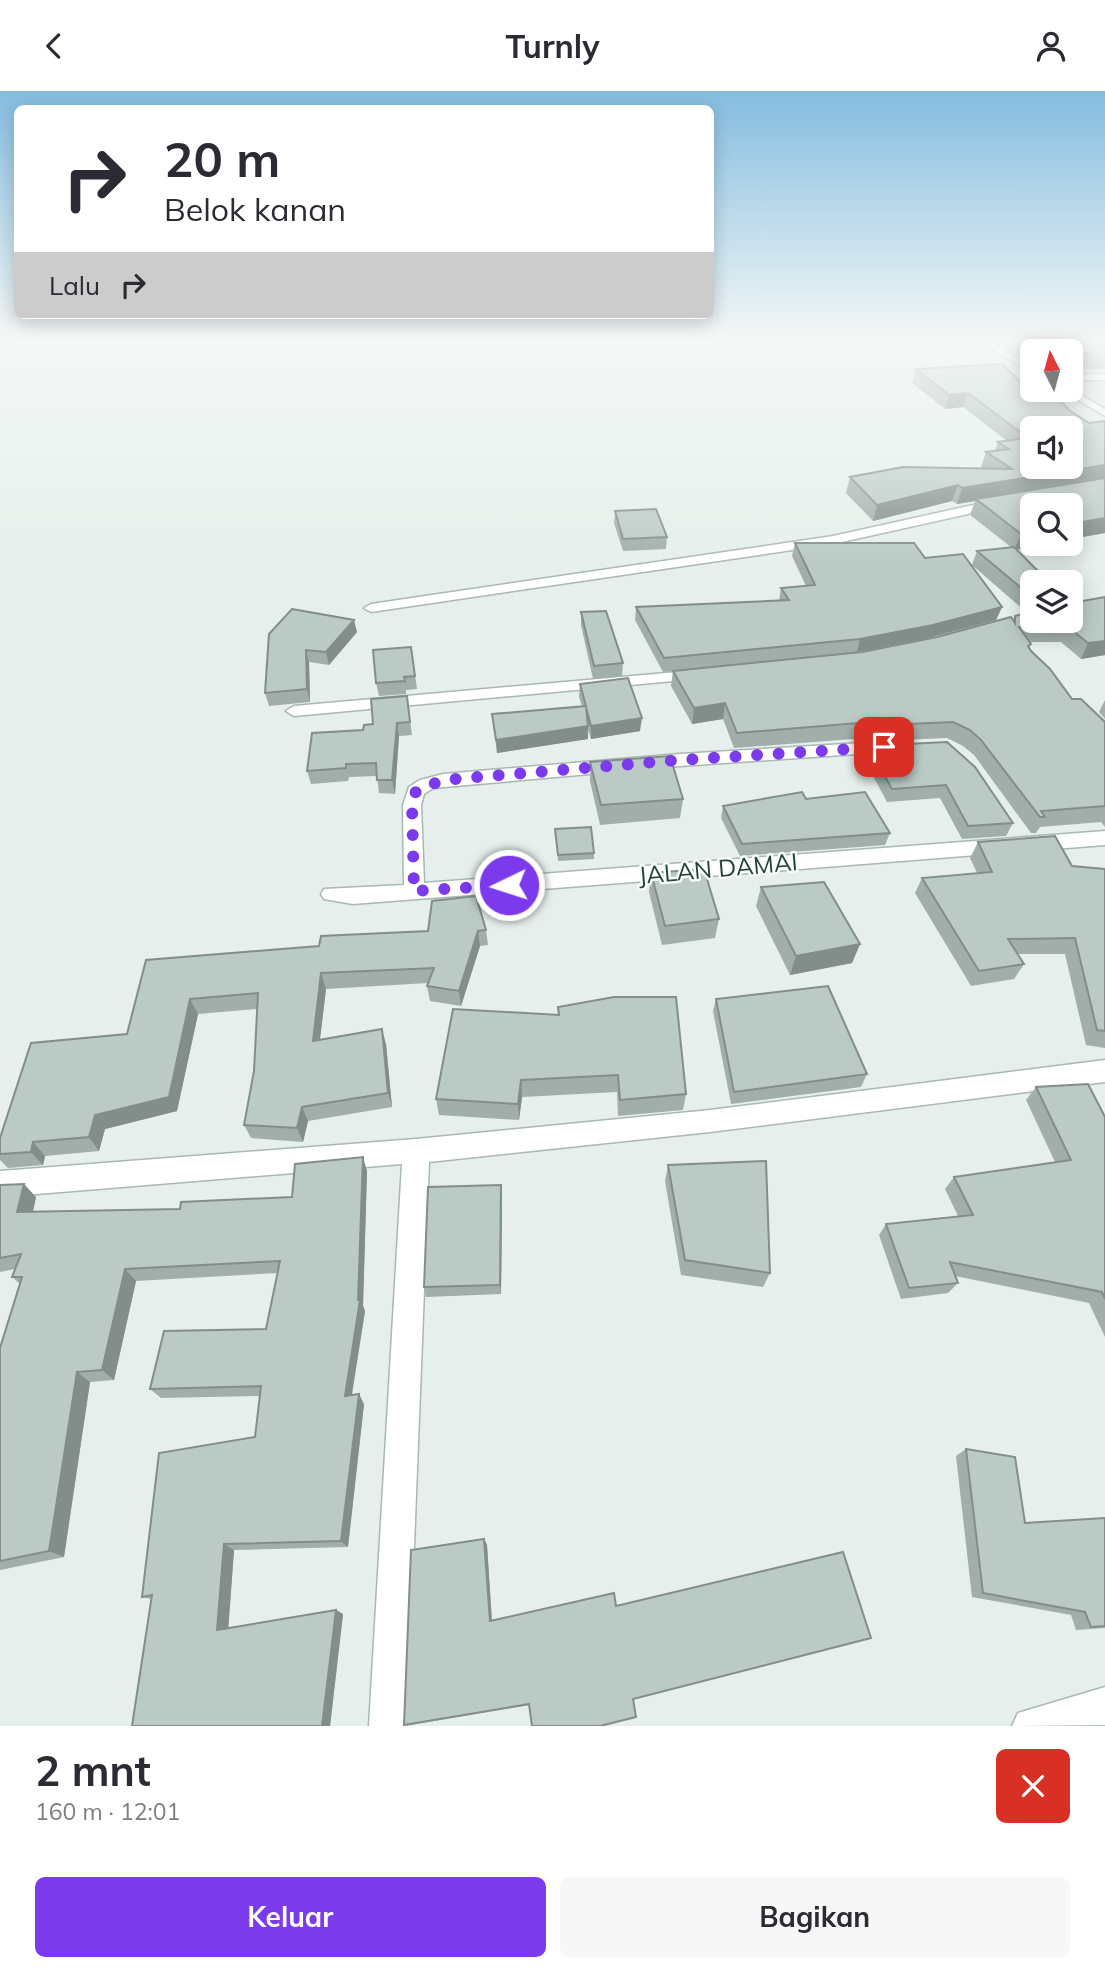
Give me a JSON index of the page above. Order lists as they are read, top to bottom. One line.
{"streets":{"street":["JALAN DAMAI"]},"north":"top","page":{"header":"Turnly","turn":["20 m","Belok kanan"],"then":"Lalu","heading":["2 mnt","160 m · 12:01"],"buttons":["Keluar","Bagikan"]}}
